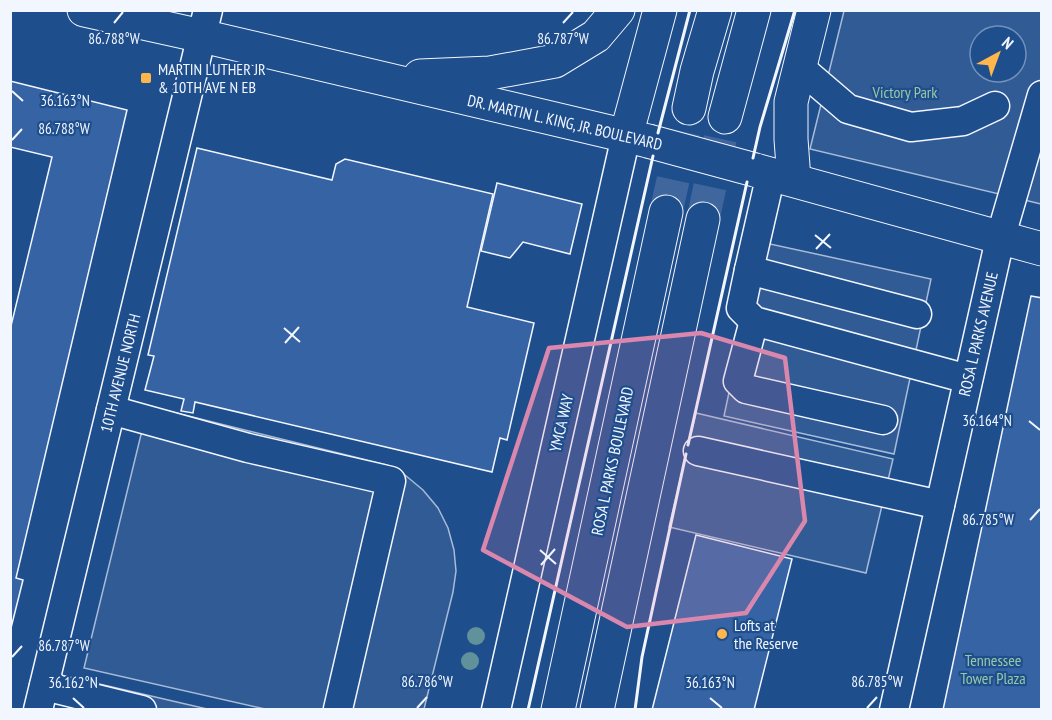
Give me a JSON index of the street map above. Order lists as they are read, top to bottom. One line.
{"streets":{"main road":["DR. MARTIN L. KING, JR. BOULEVARD","ROSA L PARKS BOULEVARD"],"street":["ROSA L PARKS AVENUE","10TH AVENUE NORTH","YMCA WAY"]},"crossings":[["DR. MARTIN L. KING, JR. BOULEVARD","ROSA L PARKS AVENUE"],["DR. MARTIN L. KING, JR. BOULEVARD","10TH AVENUE NORTH"],["DR. MARTIN L. KING, JR. BOULEVARD","YMCA WAY"]],"parks":["Victory Park","Tennessee Tower Plaza"],"places":{"transit":["MARTIN LUTHER JR & 10TH AVE N EB"],"other":["Lofts at the Reserve"]},"north":"top right","coordinates":["86.788°W","86.787°W","36.163°N","36.164°N","86.785°W","86.786°W","36.162°N"]}
